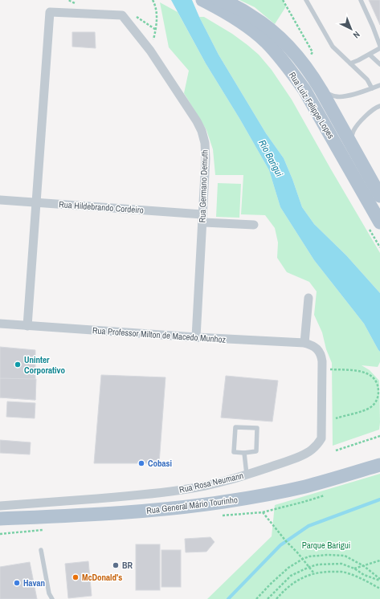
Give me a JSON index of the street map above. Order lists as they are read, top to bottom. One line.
{"streets":{"main road":["Rua Luiz Felippe Lopes","Rua General Mário Tourinho"],"street":["Rua Germano Demuth","Rua Hildebrando Cordeiro","Rua Professor Milton de Macedo Munhoz","Rua Rosa Neumann"]},"crossings":[["Rua Germano Demuth","Rua Hildebrando Cordeiro"],["Rua Germano Demuth","Rua Professor Milton de Macedo Munhoz"],["Rua Professor Milton de Macedo Munhoz","Rua Rosa Neumann"]],"water":["Rio Barigui"],"parks":["Parque Barigui"],"places":["Uninter Corporativo","Cobasi","BR","McDonald's","Havan"],"north":"bottom right"}
